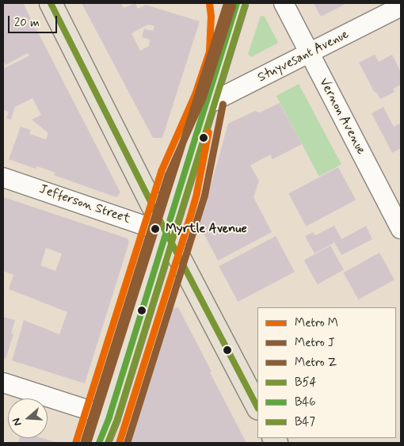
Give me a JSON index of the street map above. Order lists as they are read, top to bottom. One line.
{"streets":{"street":["Stuyvesant Avenue","Vernon Avenue","Jefferson Street"]},"crossings":[["Stuyvesant Avenue","Vernon Avenue"]],"places":["Myrtle Avenue"],"lines":["metro line M","metro line Z","transit line B54","transit line B46","metro line J","transit line B47"],"legend":["Metro M","Metro J","Metro Z","B54","B46","B47"],"scale_bar":"20 m","north":"left"}
